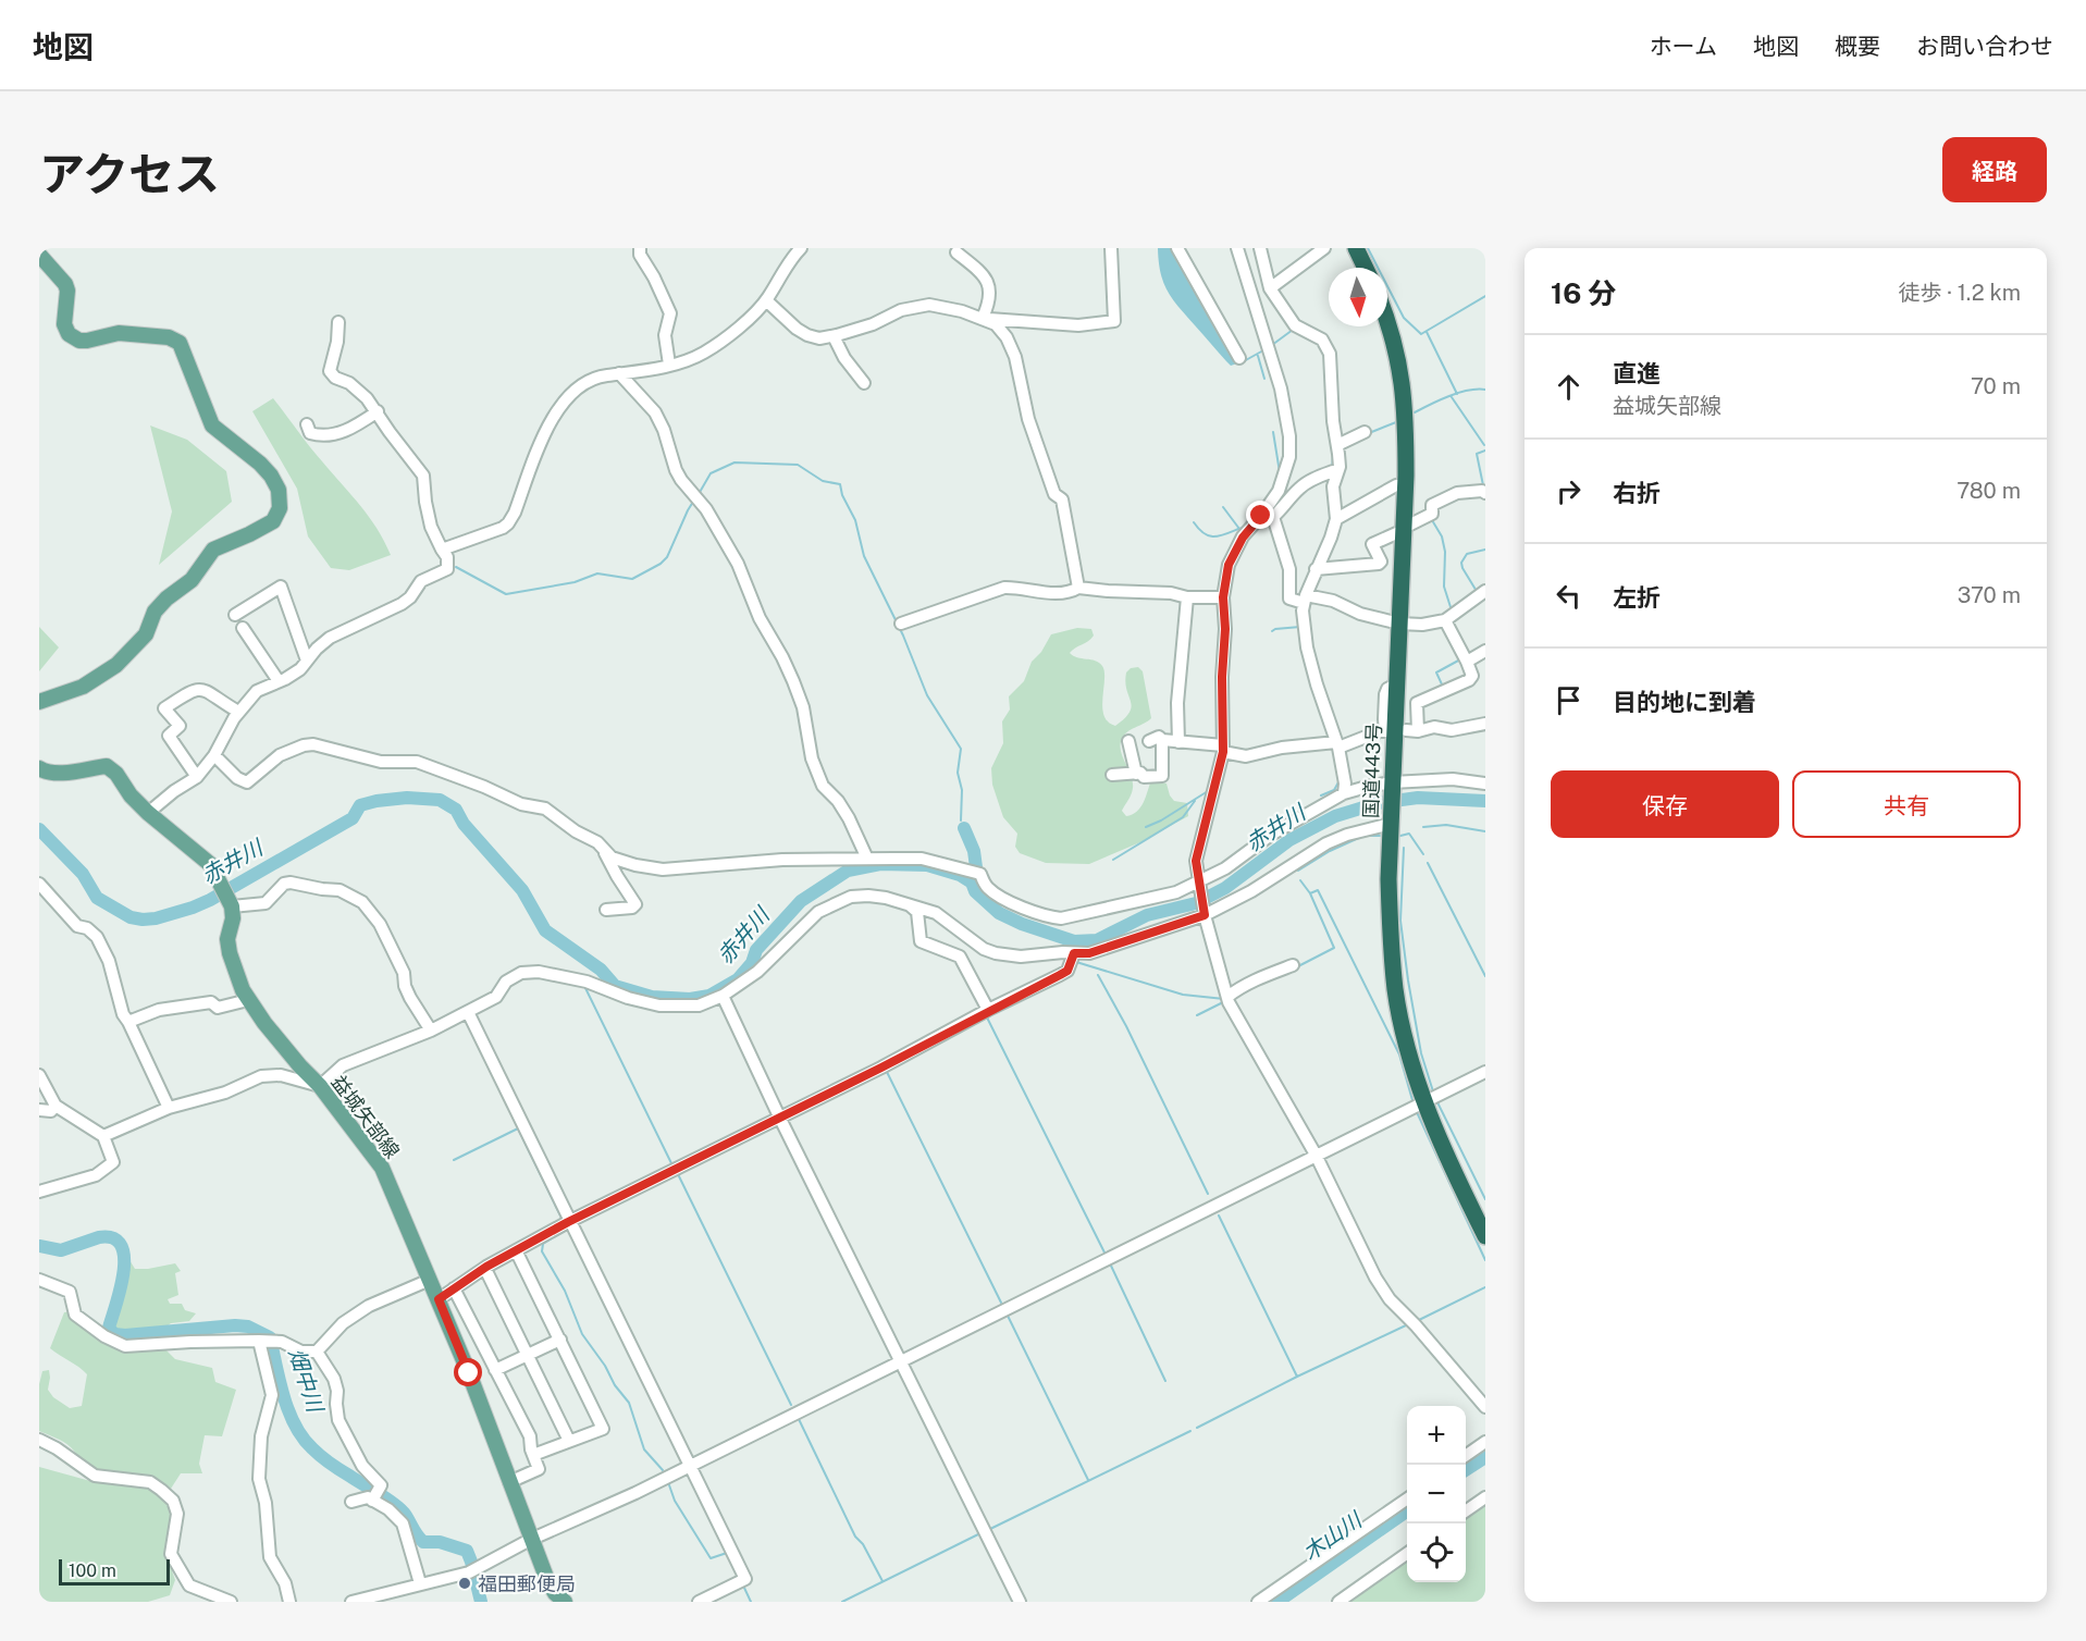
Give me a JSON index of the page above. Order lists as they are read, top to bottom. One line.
{"streets":{"highway":["国道443号"],"main road":["益城矢部線"]},"water":["赤井川","畑中川","木山川"],"places":["福田郵便局"],"scale_bar":"100 m","north":"bottom","page":{"header":"地図","nav":["ホーム","地図","概要","お問い合わせ"],"title":"アクセス","buttons":["経路",["保存","共有"]],"heading":["16 分","徒歩 · 1.2 km"],"list":[["直進","益城矢部線","70 m"],["右折","780 m"],["左折","370 m"],"目的地に到着"],"map_buttons":["+","−"],"scale":"100 m"}}
